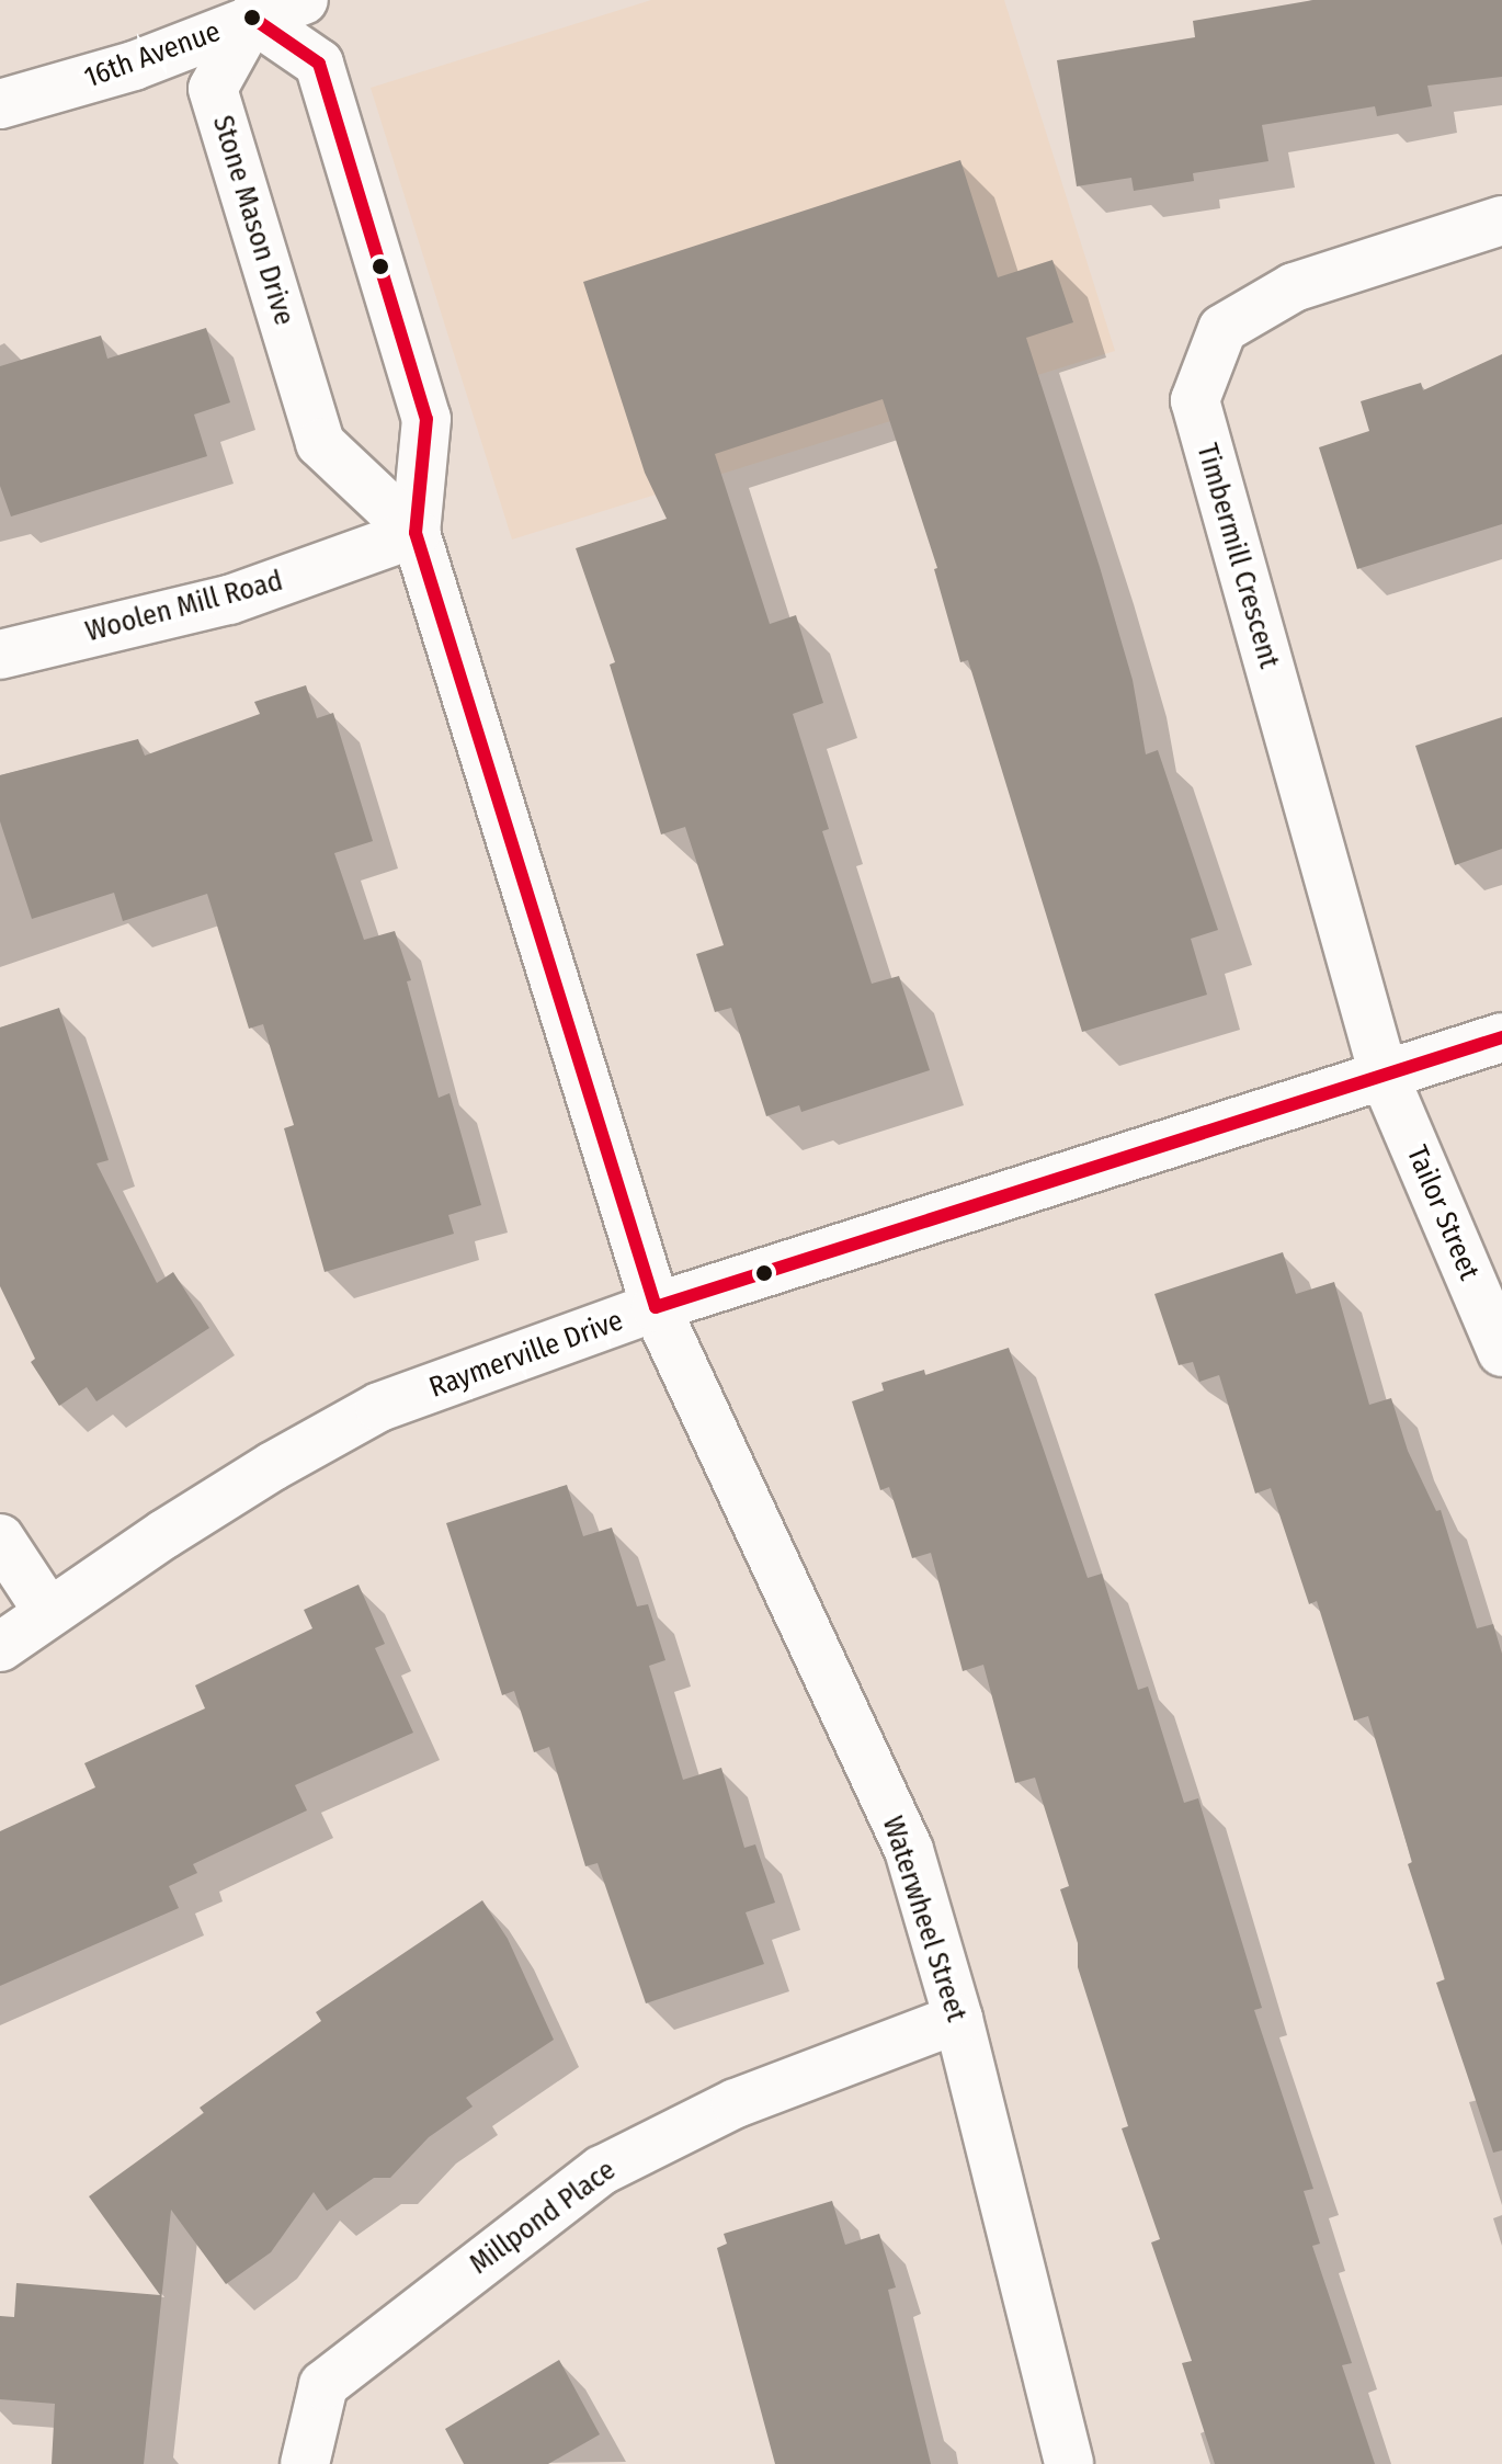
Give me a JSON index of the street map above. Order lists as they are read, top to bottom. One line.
{"streets":{"street":["16th Avenue","Stone Mason Drive","Timbermill Crescent","Woolen Mill Road","Tailor Street","Raymerville Drive","Waterwheel Street","Millpond Place"]},"crossings":[["16th Avenue","Stone Mason Drive"],["Stone Mason Drive","Woolen Mill Road"],["Stone Mason Drive","Raymerville Drive"],["Stone Mason Drive","Waterwheel Street"],["Timbermill Crescent","Tailor Street"],["Timbermill Crescent","Raymerville Drive"],["Tailor Street","Raymerville Drive"],["Raymerville Drive","Waterwheel Street"],["Waterwheel Street","Millpond Place"]]}
